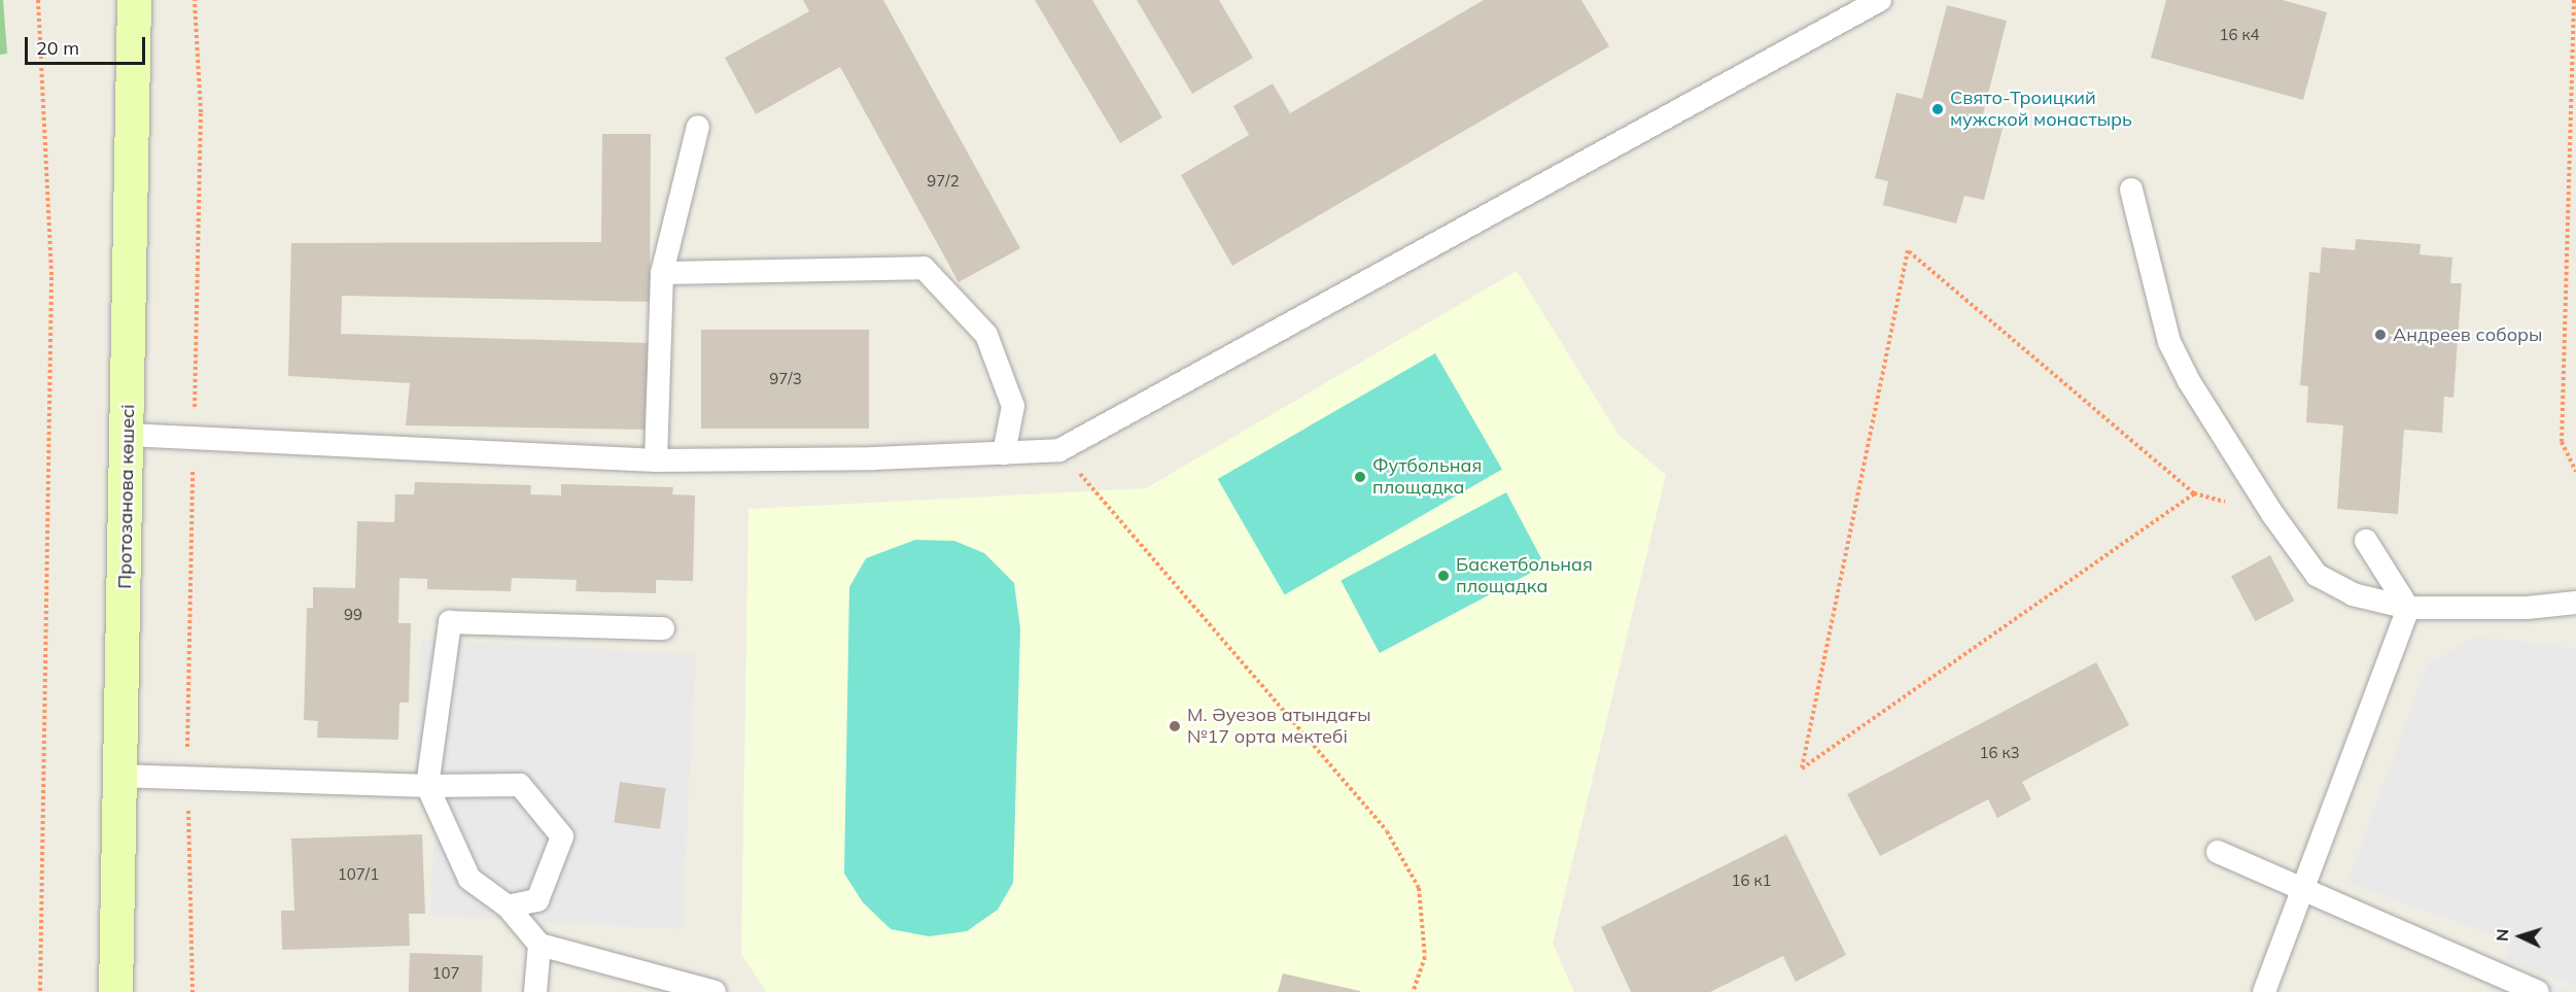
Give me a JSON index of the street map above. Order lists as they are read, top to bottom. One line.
{"streets":{"street":["Протозанова көшесі"]},"places":["Свято-Троицкий мужской монастырь","Андреев соборы","Футбольная площадка","Баскетбольная площадка","М. Әуезов атындағы №17 орта мектебі"],"house_numbers":["16 к4","97/2","97/3","99","16 к3","107/1","16 к1","107"],"scale_bar":"20 m","north":"left"}
